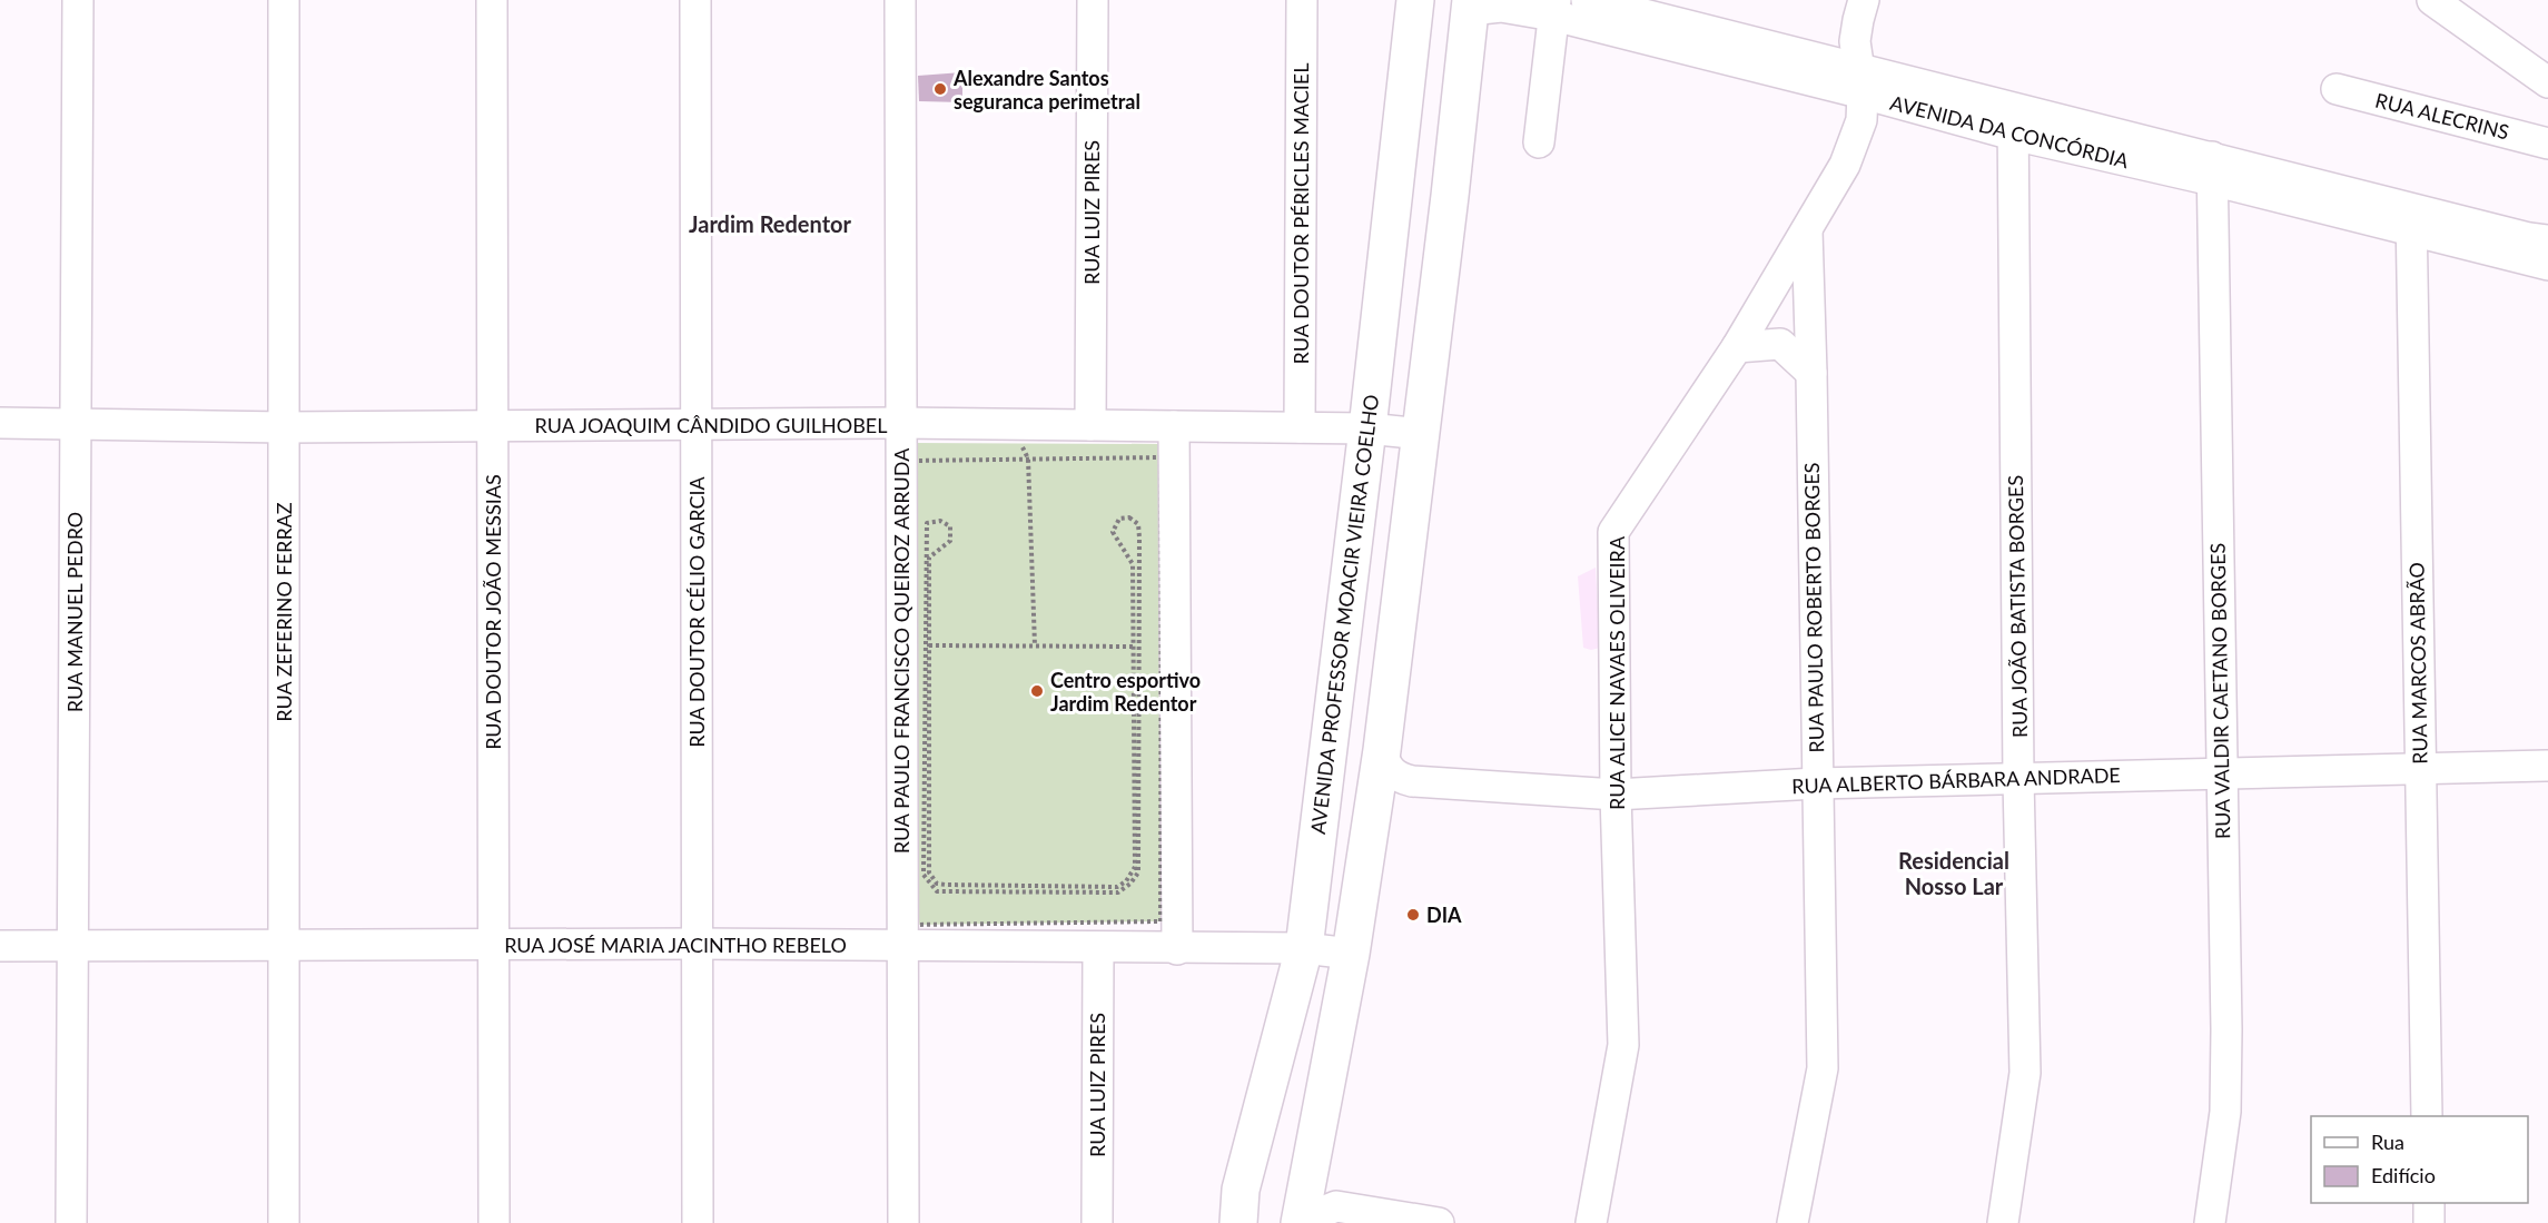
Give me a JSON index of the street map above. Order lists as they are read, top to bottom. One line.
{"streets":{"main road":["AVENIDA PROFESSOR MOACIR VIEIRA COELHO"],"street":["RUA ALECRINS","AVENIDA DA CONCÓRDIA","RUA LUIZ PIRES","RUA DOUTOR PÉRICLES MACIEL","RUA JOAQUIM CÂNDIDO GUILHOBEL","RUA JOÃO BATISTA BORGES","RUA PAULO ROBERTO BORGES","RUA MANUEL PEDRO","RUA ZEFERINO FERRAZ","RUA DOUTOR JOÃO MESSIAS","RUA DOUTOR CÉLIO GARCIA","RUA PAULO FRANCISCO QUEIROZ ARRUDA","RUA MARCOS ABRÃO","RUA ALICE NAVAES OLIVEIRA","RUA VALDIR CAETANO BORGES","RUA ALBERTO BÁRBARA ANDRADE","RUA JOSÉ MARIA JACINTHO REBELO"]},"crossings":[["AVENIDA DA CONCÓRDIA","RUA JOÃO BATISTA BORGES"],["AVENIDA DA CONCÓRDIA","RUA MARCOS ABRÃO"],["AVENIDA DA CONCÓRDIA","RUA ALICE NAVAES OLIVEIRA"],["AVENIDA DA CONCÓRDIA","RUA VALDIR CAETANO BORGES"],["RUA LUIZ PIRES","RUA JOAQUIM CÂNDIDO GUILHOBEL"],["RUA LUIZ PIRES","RUA JOSÉ MARIA JACINTHO REBELO"],["RUA DOUTOR PÉRICLES MACIEL","RUA JOAQUIM CÂNDIDO GUILHOBEL"],["RUA JOAQUIM CÂNDIDO GUILHOBEL","RUA MANUEL PEDRO"],["RUA JOAQUIM CÂNDIDO GUILHOBEL","RUA ZEFERINO FERRAZ"],["RUA JOAQUIM CÂNDIDO GUILHOBEL","RUA DOUTOR JOÃO MESSIAS"],["RUA JOAQUIM CÂNDIDO GUILHOBEL","RUA DOUTOR CÉLIO GARCIA"],["RUA JOAQUIM CÂNDIDO GUILHOBEL","AVENIDA PROFESSOR MOACIR VIEIRA COELHO"],["RUA JOAQUIM CÂNDIDO GUILHOBEL","RUA PAULO FRANCISCO QUEIROZ ARRUDA"],["RUA JOÃO BATISTA BORGES","RUA ALBERTO BÁRBARA ANDRADE"],["RUA PAULO ROBERTO BORGES","RUA ALICE NAVAES OLIVEIRA"],["RUA PAULO ROBERTO BORGES","RUA ALBERTO BÁRBARA ANDRADE"],["RUA MANUEL PEDRO","RUA JOSÉ MARIA JACINTHO REBELO"],["RUA ZEFERINO FERRAZ","RUA JOSÉ MARIA JACINTHO REBELO"],["RUA DOUTOR JOÃO MESSIAS","RUA JOSÉ MARIA JACINTHO REBELO"],["RUA DOUTOR CÉLIO GARCIA","RUA JOSÉ MARIA JACINTHO REBELO"],["AVENIDA PROFESSOR MOACIR VIEIRA COELHO","RUA JOSÉ MARIA JACINTHO REBELO"],["RUA PAULO FRANCISCO QUEIROZ ARRUDA","RUA JOSÉ MARIA JACINTHO REBELO"],["RUA MARCOS ABRÃO","RUA ALBERTO BÁRBARA ANDRADE"],["RUA ALICE NAVAES OLIVEIRA","RUA ALBERTO BÁRBARA ANDRADE"],["RUA VALDIR CAETANO BORGES","RUA ALBERTO BÁRBARA ANDRADE"]],"districts":["Jardim Redentor","Residencial Nosso Lar"],"places":["Alexandre Santos seguranca perimetral","Centro esportivo Jardim Redentor","DIA"],"legend":["Rua","Edifício"]}
